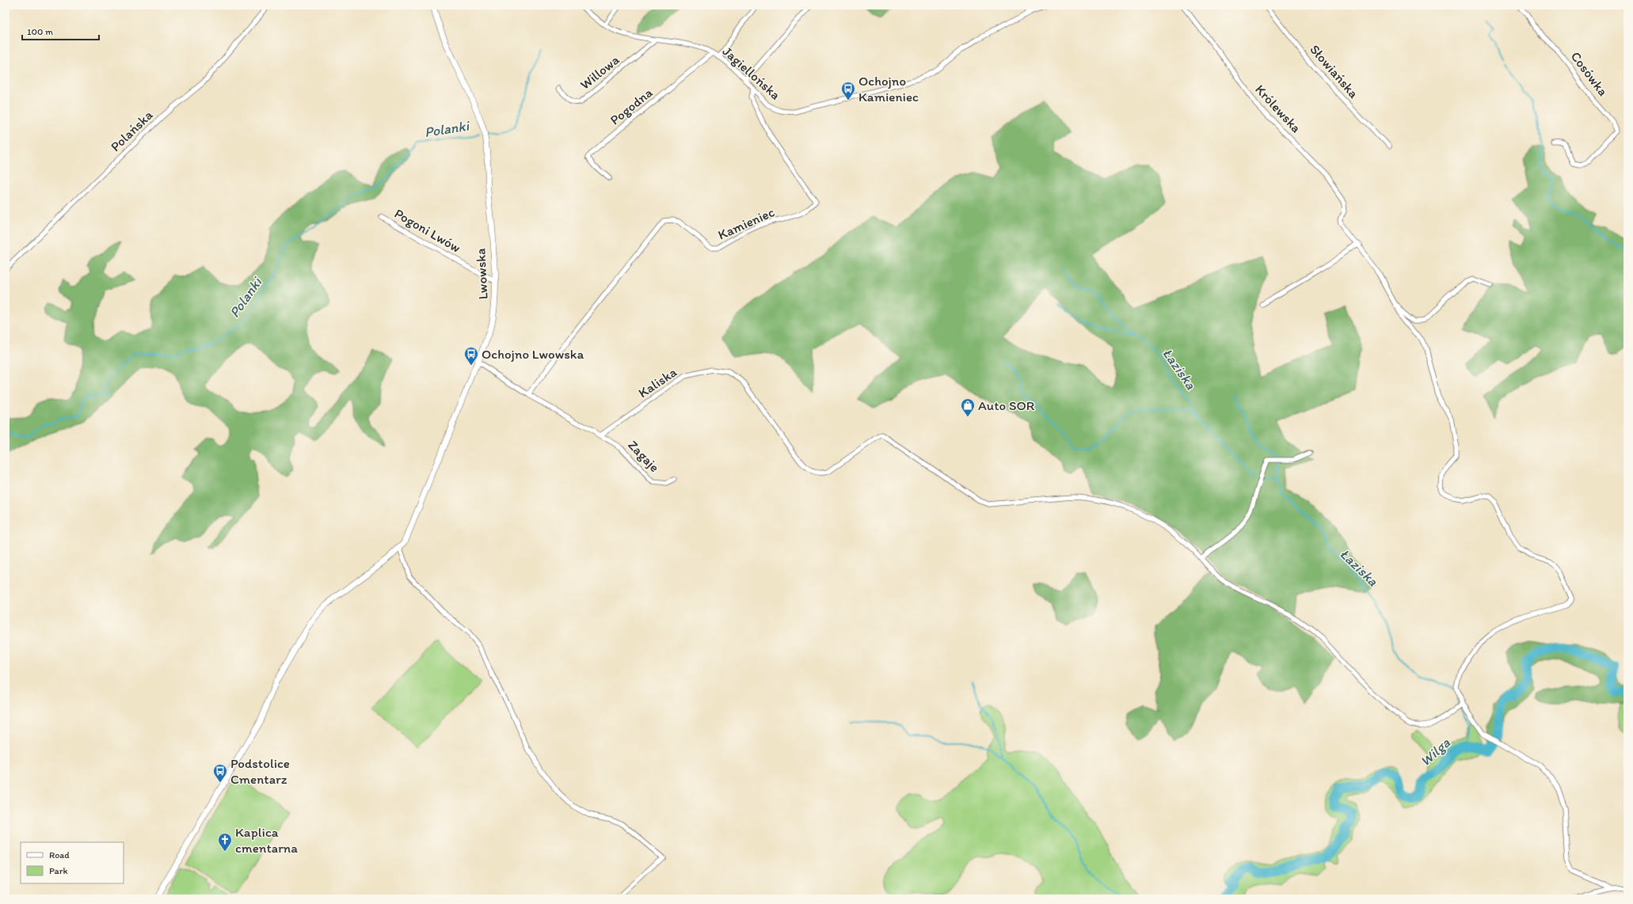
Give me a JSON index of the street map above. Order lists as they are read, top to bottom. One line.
{"streets":{"street":["Słowiańska","Willowa","Jagiellońska","Cosówka","Pogodna","Królewska","Polańska","Kamieniec","Pogoni Lwów","Lwowska","Kaliska","Zagaje"]},"crossings":[["Willowa","Jagiellońska"],["Jagiellońska","Pogodna"],["Jagiellońska","Kamieniec"],["Pogoni Lwów","Lwowska"],["Kaliska","Zagaje"]],"water":["Polanki","Łaziska","Wilga"],"places":{"bus stop":["Ochojno Kamieniec","Ochojno Lwowska","Podstolice Cmentarz"],"shop":["Auto SOR"],"church":["Kaplica cmentarna"]},"legend":["Road","Park"],"scale_bar":"100 m"}
